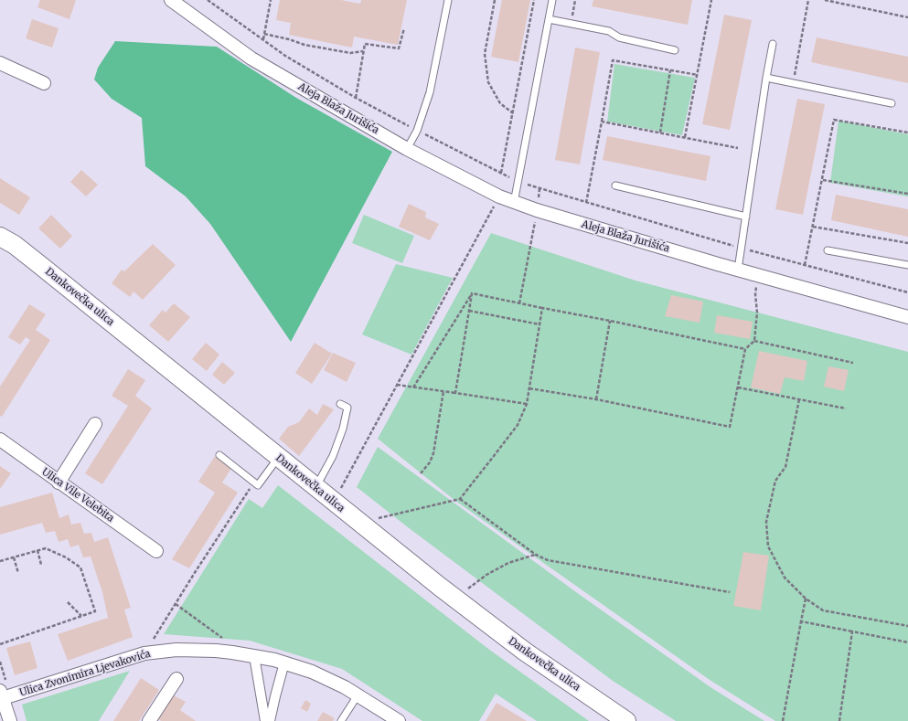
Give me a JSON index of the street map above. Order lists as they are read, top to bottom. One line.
{"streets":{"main road":["Dankovečka ulica"],"street":["Aleja Blaža Jurišića","Ulica Vile Velebita","Ulica Zvonimira Ljevakovića"]}}
